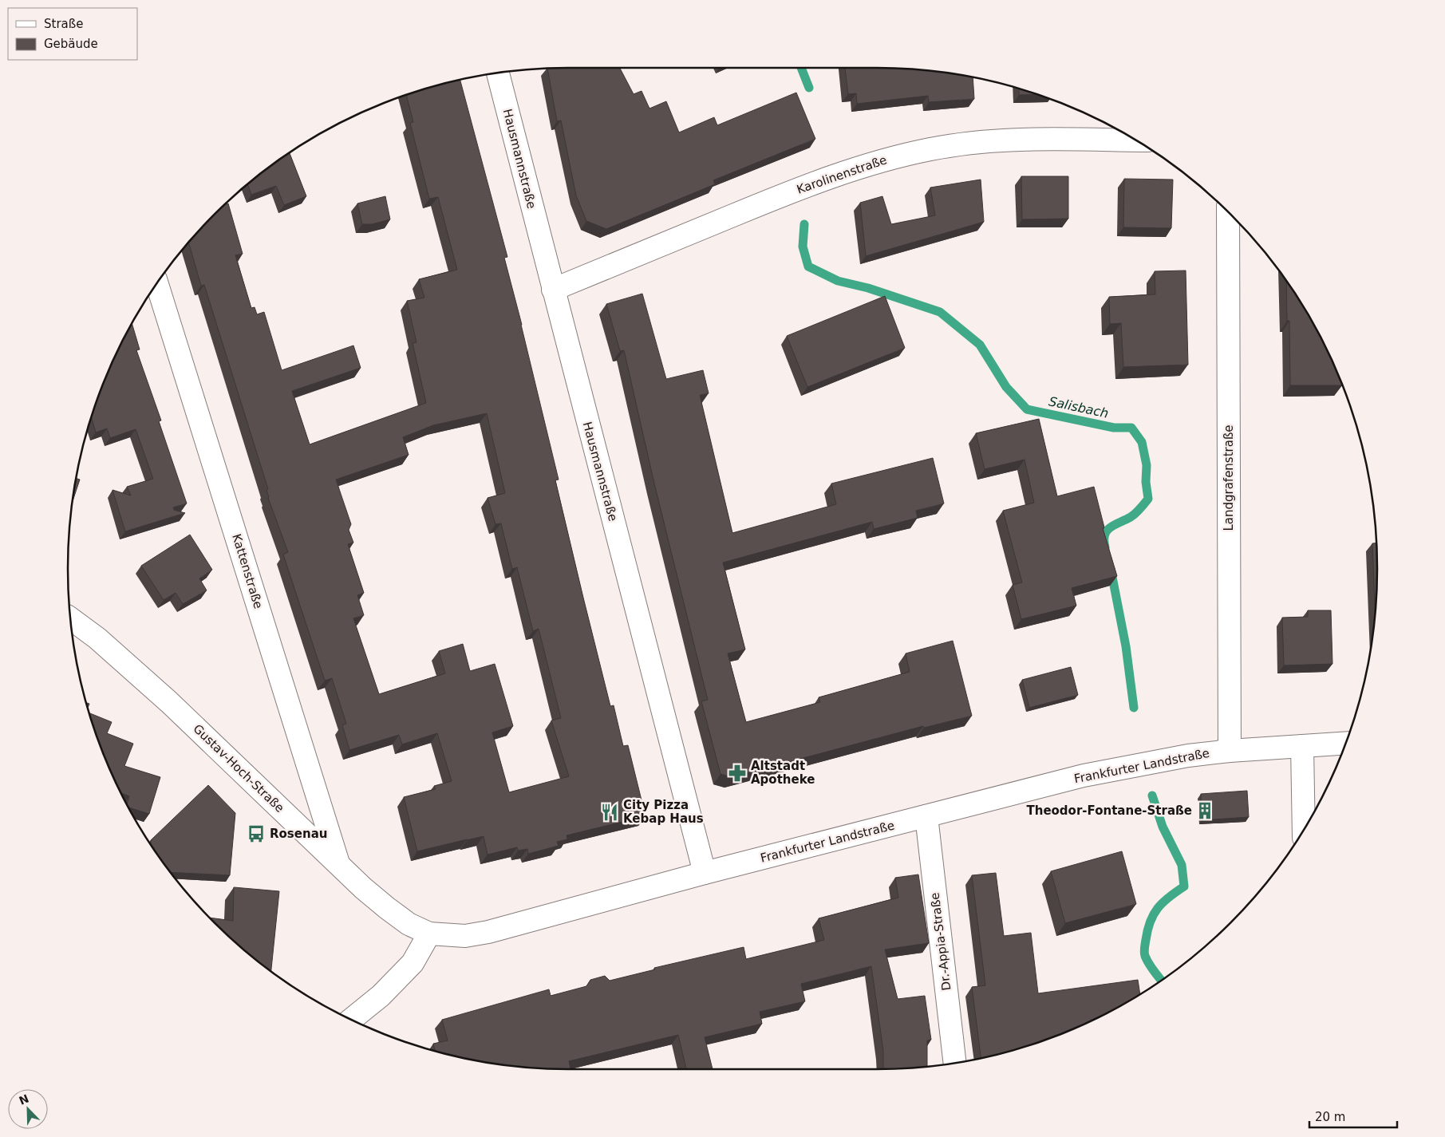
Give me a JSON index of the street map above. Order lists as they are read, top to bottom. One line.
{"streets":{"street":["Hausmannstraße","Karolinenstraße","Landgrafenstraße","Kattenstraße","Frankfurter Landstraße","Gustav-Hoch-Straße","Dr.-Appia-Straße"]},"crossings":[["Hausmannstraße","Karolinenstraße"],["Hausmannstraße","Frankfurter Landstraße"],["Landgrafenstraße","Frankfurter Landstraße"],["Kattenstraße","Gustav-Hoch-Straße"],["Frankfurter Landstraße","Gustav-Hoch-Straße"],["Frankfurter Landstraße","Dr.-Appia-Straße"]],"water":["Salisbach"],"places":{"pharmacy":["Altstadt Apotheke"],"building":["Theodor-Fontane-Straße"],"restaurant":["City Pizza Kebap Haus"],"bus stop":["Rosenau"]},"legend":["Straße","Gebäude"],"scale_bar":"20 m","north":"top left"}
